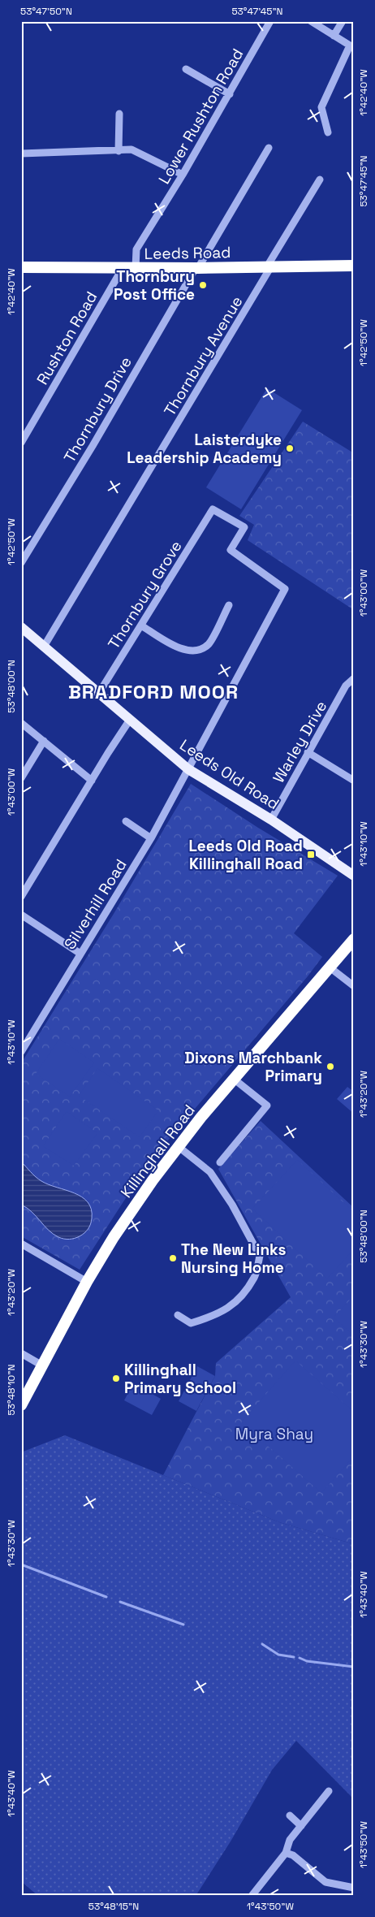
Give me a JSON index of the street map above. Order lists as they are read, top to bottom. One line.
{"streets":{"highway":["Leeds Road","Killinghall Road"],"main road":["Leeds Old Road"],"street":["Lower Rushton Road","Rushton Road","Thornbury Avenue","Thornbury Drive","Thornbury Grove","Warley Drive","Silverhill Road"]},"crossings":[["Lower Rushton Road","Leeds Road"],["Leeds Road","Rushton Road"],["Leeds Road","Thornbury Avenue"],["Leeds Road","Thornbury Drive"],["Thornbury Avenue","Leeds Old Road"],["Thornbury Grove","Leeds Old Road"],["Thornbury Grove","Silverhill Road"],["Warley Drive","Leeds Old Road"],["Leeds Old Road","Silverhill Road"]],"districts":["BRADFORD MOOR"],"parks":["Myra Shay"],"places":{"other":["Thornbury Post Office","Laisterdyke Leadership Academy","Dixons Marchbank Primary","The New Links Nursing Home","Killinghall Primary School"],"transit":["Leeds Old Road Killinghall Road"]},"coordinates":["53°47'50\"N","53°47'45\"N","1°42'40\"W","1°42'50\"W","1°43'00\"W","53°48'00\"N","1°43'10\"W","1°43'20\"W","1°43'30\"W","53°48'10\"N","1°43'40\"W","1°43'50\"W","53°48'15\"N"]}
